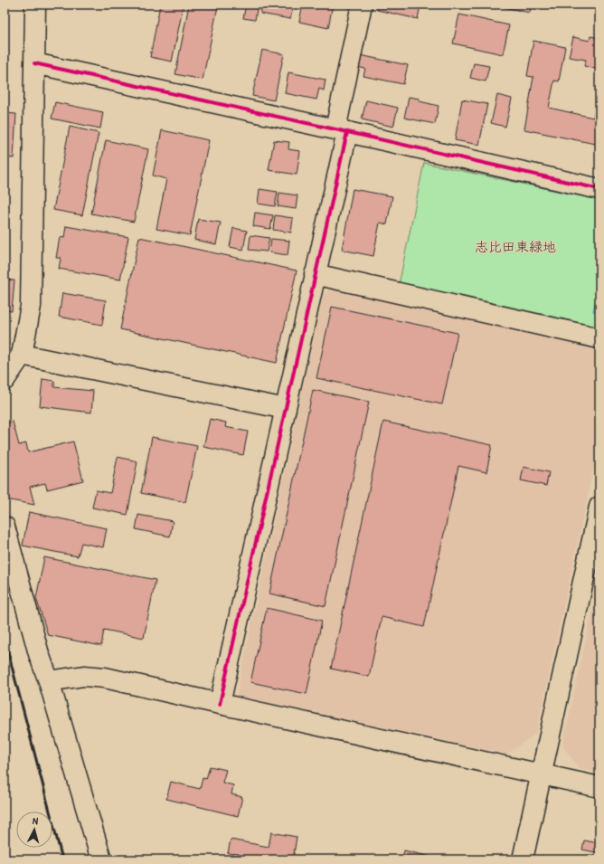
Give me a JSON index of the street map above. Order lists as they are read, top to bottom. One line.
{"parks":["志比田東緑地"],"north":"top"}
